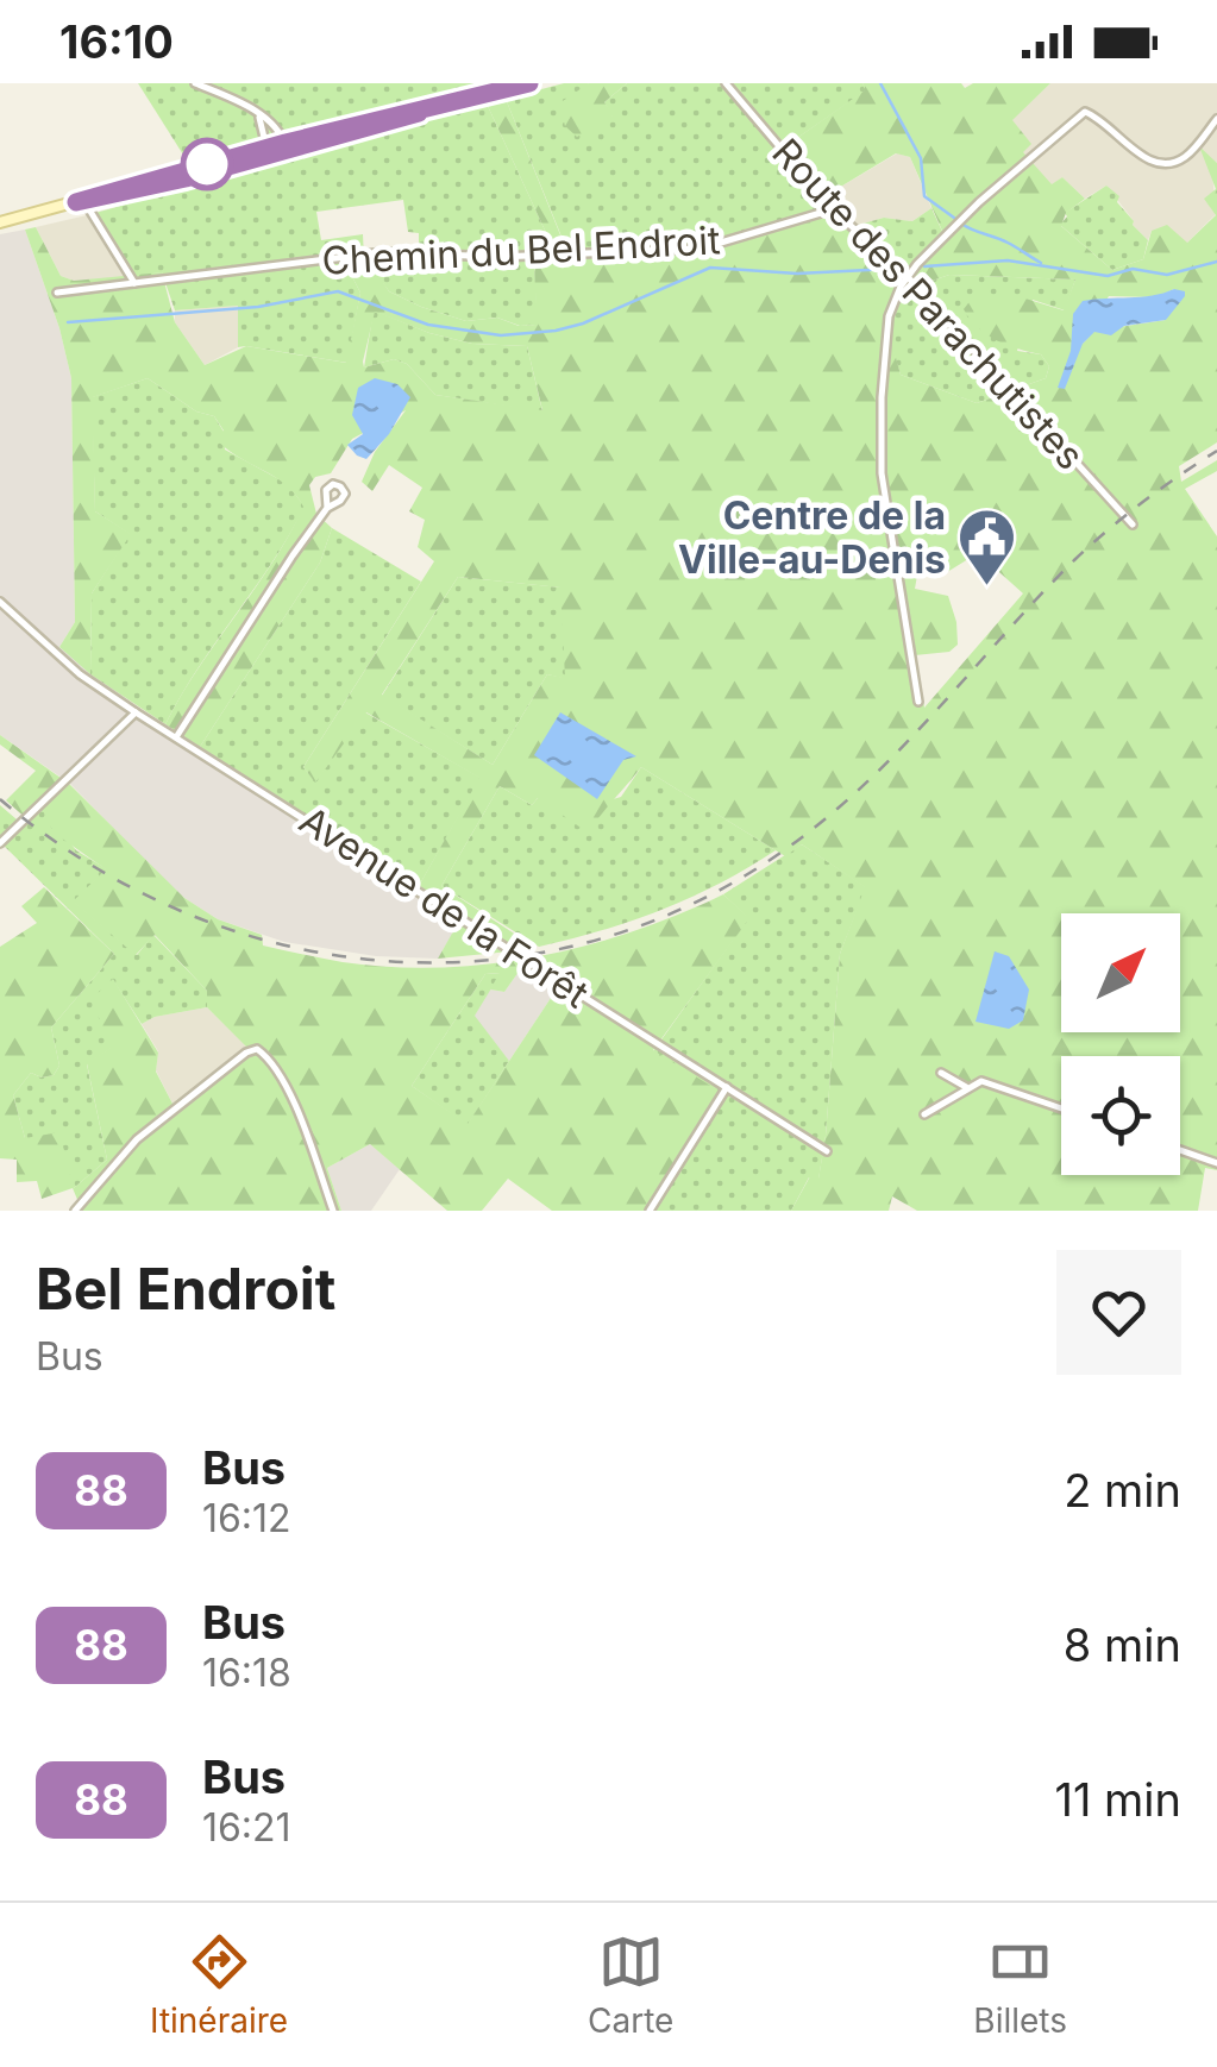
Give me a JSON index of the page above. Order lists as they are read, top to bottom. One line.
{"streets":{"street":["Chemin du Bel Endroit","Route des Parachutistes","Avenue de la Forêt"]},"crossings":[["Chemin du Bel Endroit","Route des Parachutistes"]],"places":{"public building":["Centre de la Ville-au-Denis"]},"lines":["bus line 88"],"north":"top right","page":{"status":"16:10","heading":["Bel Endroit","Bus"],"list":[{"mark":"88","name":"Bus","note":"16:12","value":"2 min"},{"mark":"88","name":"Bus","note":"16:18","value":"8 min"},{"mark":"88","name":"Bus","note":"16:21","value":"11 min"}],"tabs":["Itinéraire","Carte","Billets"]}}
